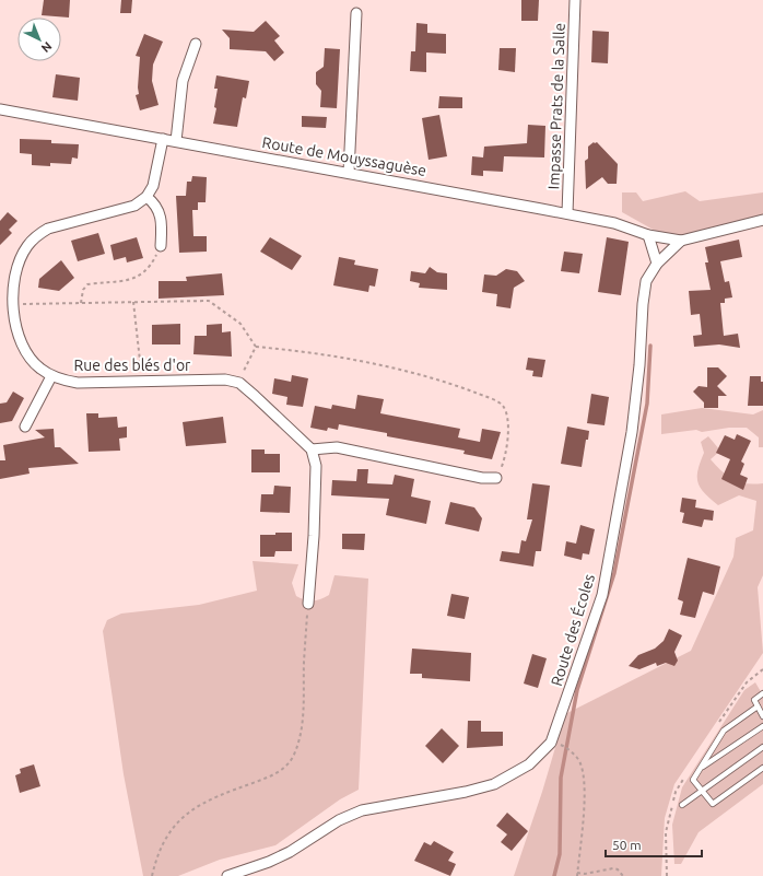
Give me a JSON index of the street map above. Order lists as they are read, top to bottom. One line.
{"streets":{"street":["Impasse Prats de la Salle","Route de Mouyssaguèse","Rue des blés d'or","Route des Écoles"]},"crossings":[["Impasse Prats de la Salle","Route de Mouyssaguèse"],["Route de Mouyssaguèse","Route des Écoles"]],"scale_bar":"50 m","north":"bottom right"}
